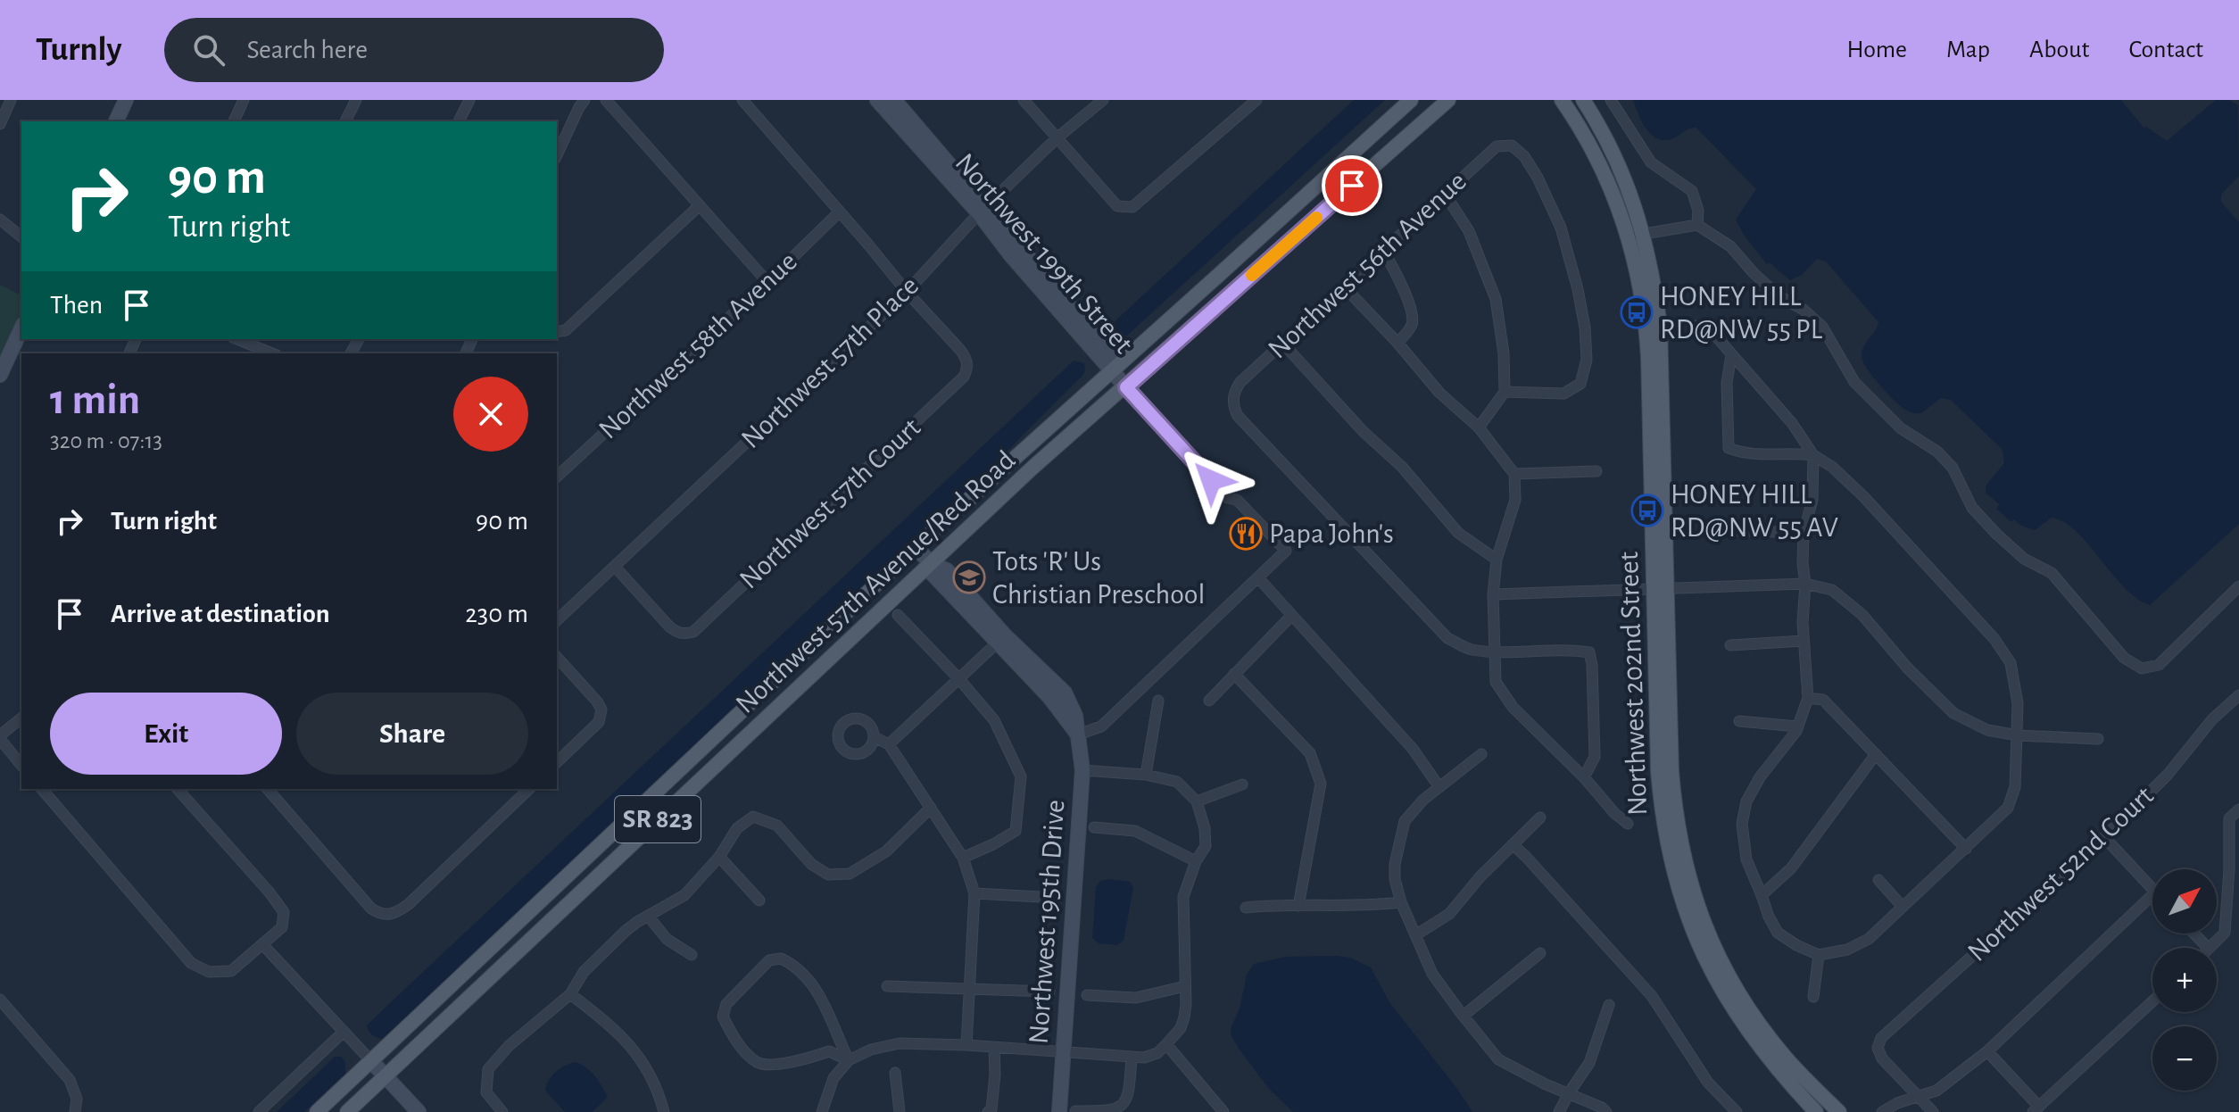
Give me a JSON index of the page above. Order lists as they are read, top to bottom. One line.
{"streets":{"main road":["Northwest 57th Avenue/Red Road","Northwest 202nd Street","SR 823"],"street":["Northwest 199th Street","Northwest 56th Avenue","Northwest 58th Avenue","Northwest 57th Place","Northwest 57th Court","Northwest 52nd Court","Northwest 195th Drive"]},"crossings":[["Northwest 199th Street","Northwest 57th Place"],["Northwest 199th Street","Northwest 57th Avenue/Red Road"],["Northwest 57th Place","Northwest 57th Court"],["Northwest 57th Avenue/Red Road","Northwest 195th Drive"]],"places":{"bus stop":["HONEY HILL RD@NW 55 PL","HONEY HILL RD@NW 55 AV"],"restaurant":["Papa John's"],"school or university":["Tots 'R' Us Christian Preschool"]},"north":"top right","page":{"header":"Turnly","search":"Search here","nav":["Home","Map","About","Contact"],"turn":["90 m","Turn right"],"then":"Then","heading":["1 min","320 m · 07:13"],"list":[{"name":"Turn right","value":"90 m"},{"name":"Arrive at destination","value":"230 m"}],"buttons":["Exit","Share"],"map_buttons":["+","−"]}}
